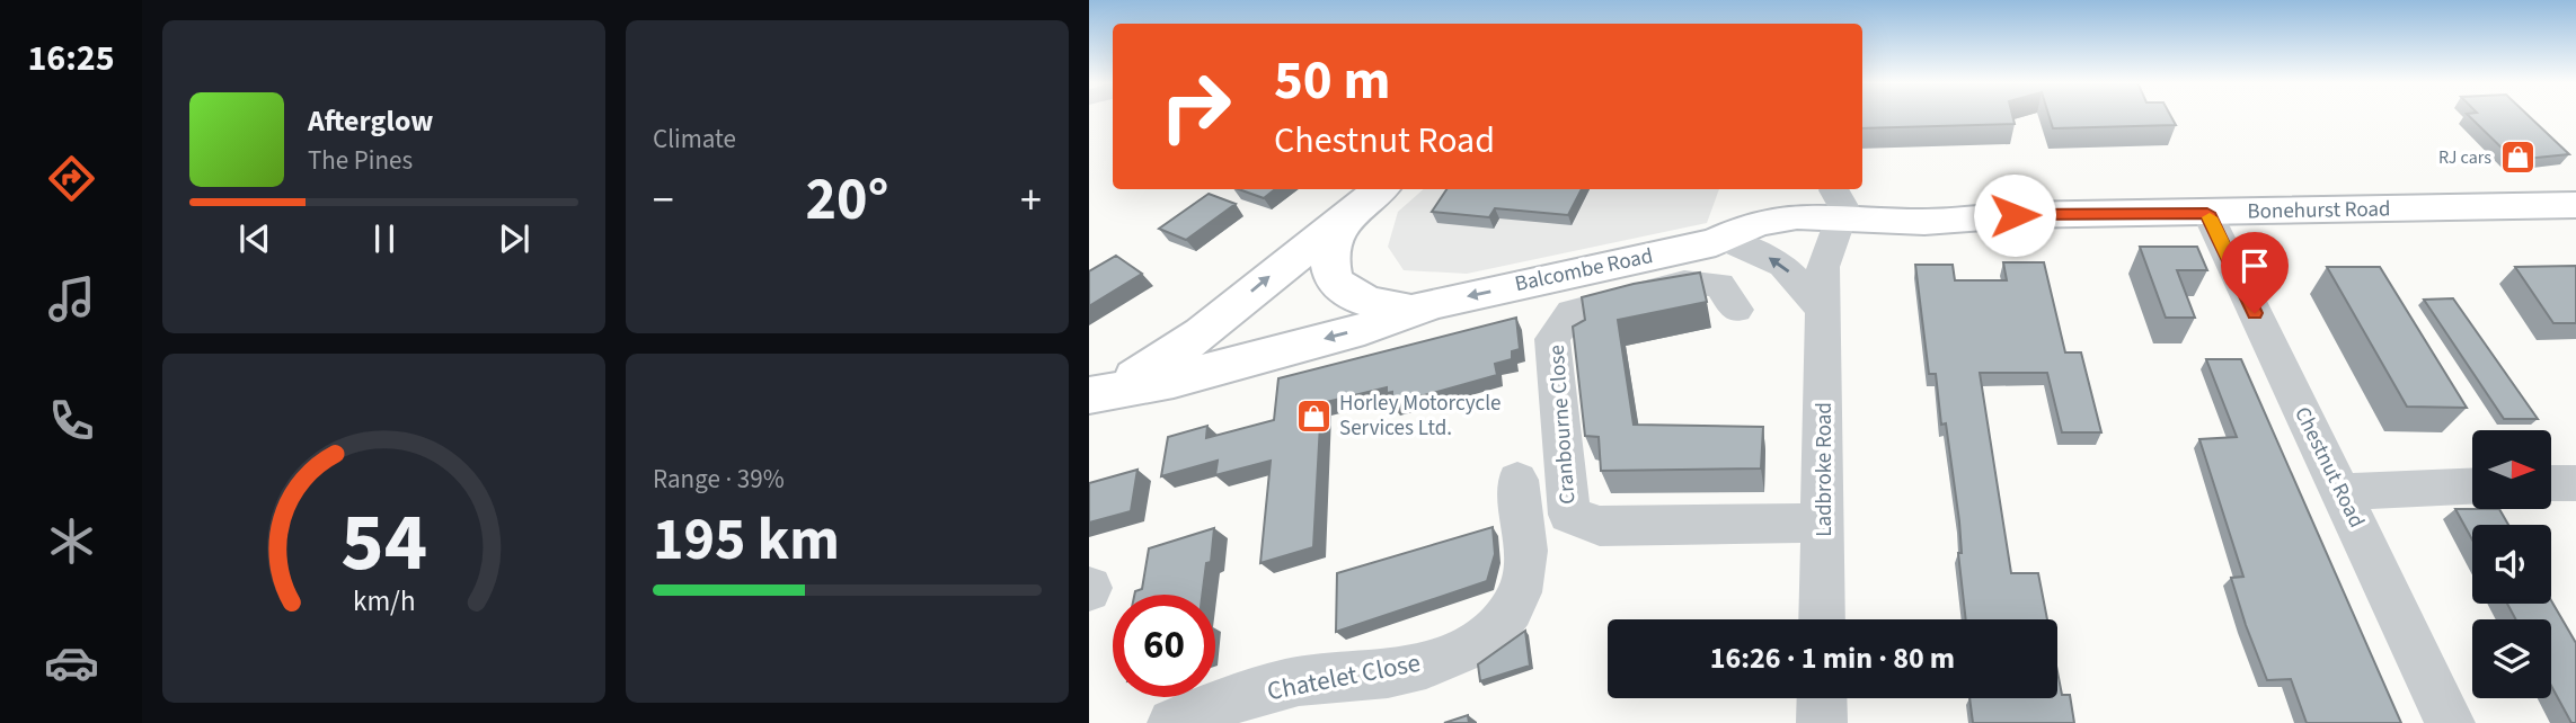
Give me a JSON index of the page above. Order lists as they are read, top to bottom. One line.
{"streets":{"main road":["Bonehurst Road","Balcombe Road"],"street":["Cranbourne Close","Chestnut Road","Ladbroke Road","Chatelet Close"]},"crossings":[["Bonehurst Road","Balcombe Road"],["Bonehurst Road","Chestnut Road"],["Bonehurst Road","Ladbroke Road"],["Cranbourne Close","Ladbroke Road"]],"places":{"shop":["RJ cars","Horley Motorcycle Services Ltd."]},"north":"right","page":{"tabs":"16:25","tile":["Climate",["Range · 39%","195 km"]],"turn":["50 m","Chestnut Road"],"song":["Afterglow","The Pines"],"heat":["−","20°","+"],"limit":"60","trip":"16:26 · 1 min · 80 m","gauge":["54","km/h"]}}
